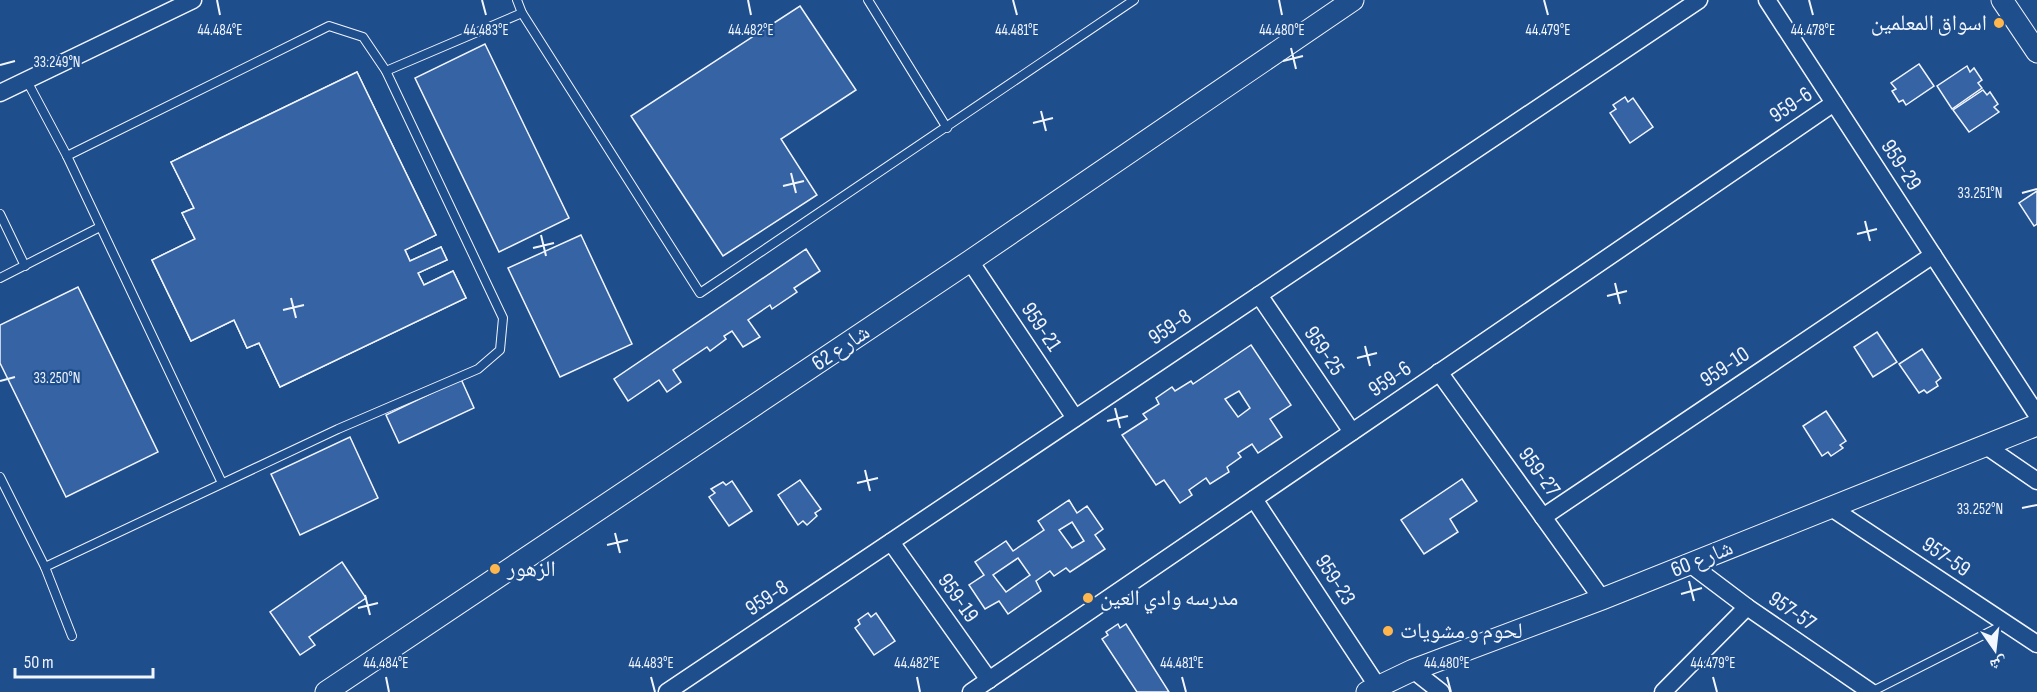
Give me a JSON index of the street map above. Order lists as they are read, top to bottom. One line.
{"streets":{"street":["959-6","959-29","959-21","959-8","شارع 62","959-25","959-10","959-27","957-59","شارع 60","959-23","959-19","957-57"]},"crossings":[["959-6","959-29"],["959-6","959-25"],["959-6","959-27"],["959-6","959-23"],["959-6","959-19"],["959-29","959-10"],["959-21","959-8"],["959-21","شارع 62"],["959-8","959-25"],["959-8","959-19"],["959-10","959-27"],["959-27","شارع 60"],["957-59","شارع 60"],["شارع 60","959-23"],["شارع 60","957-57"]],"places":["اسواق المعلمين","الزهور","مدرسه وادي العين","لحوم و مشويات"],"scale_bar":"50 m","north":"bottom","coordinates":["44.484°E","44.483°E","44.482°E","44.481°E","44.480°E","44.479°E","44.478°E","33.249°N","33.251°N","33.250°N","33.252°N"]}
